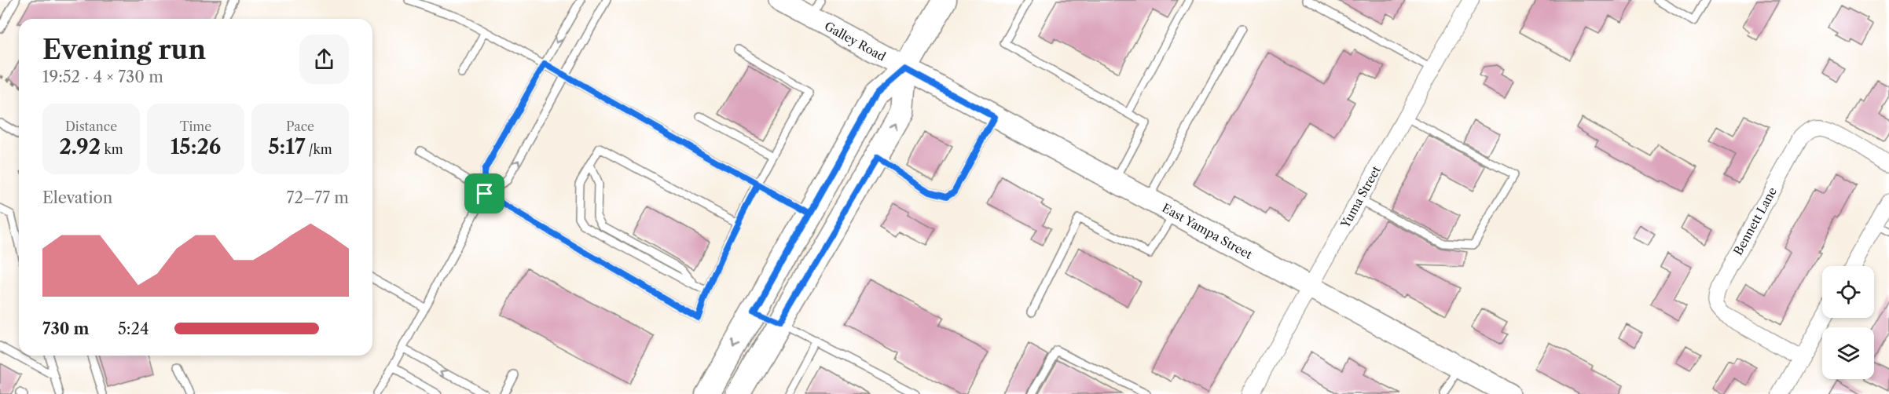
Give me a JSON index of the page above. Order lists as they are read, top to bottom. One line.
{"streets":{"street":["Galley Road","Yuma Street","Bennett Lane","East Yampa Street"]},"crossings":[["Galley Road","East Yampa Street"],["Yuma Street","East Yampa Street"]],"page":{"heading":["Evening run","19:52 · 4 × 730 m"],"stats":[["Distance","2.92 km"],["Time","15:26"],["Pace","5:17 /km"]],"chart":["Elevation","72–77 m"],"list":[{"name":"730 m","note":"5:24"}]}}
